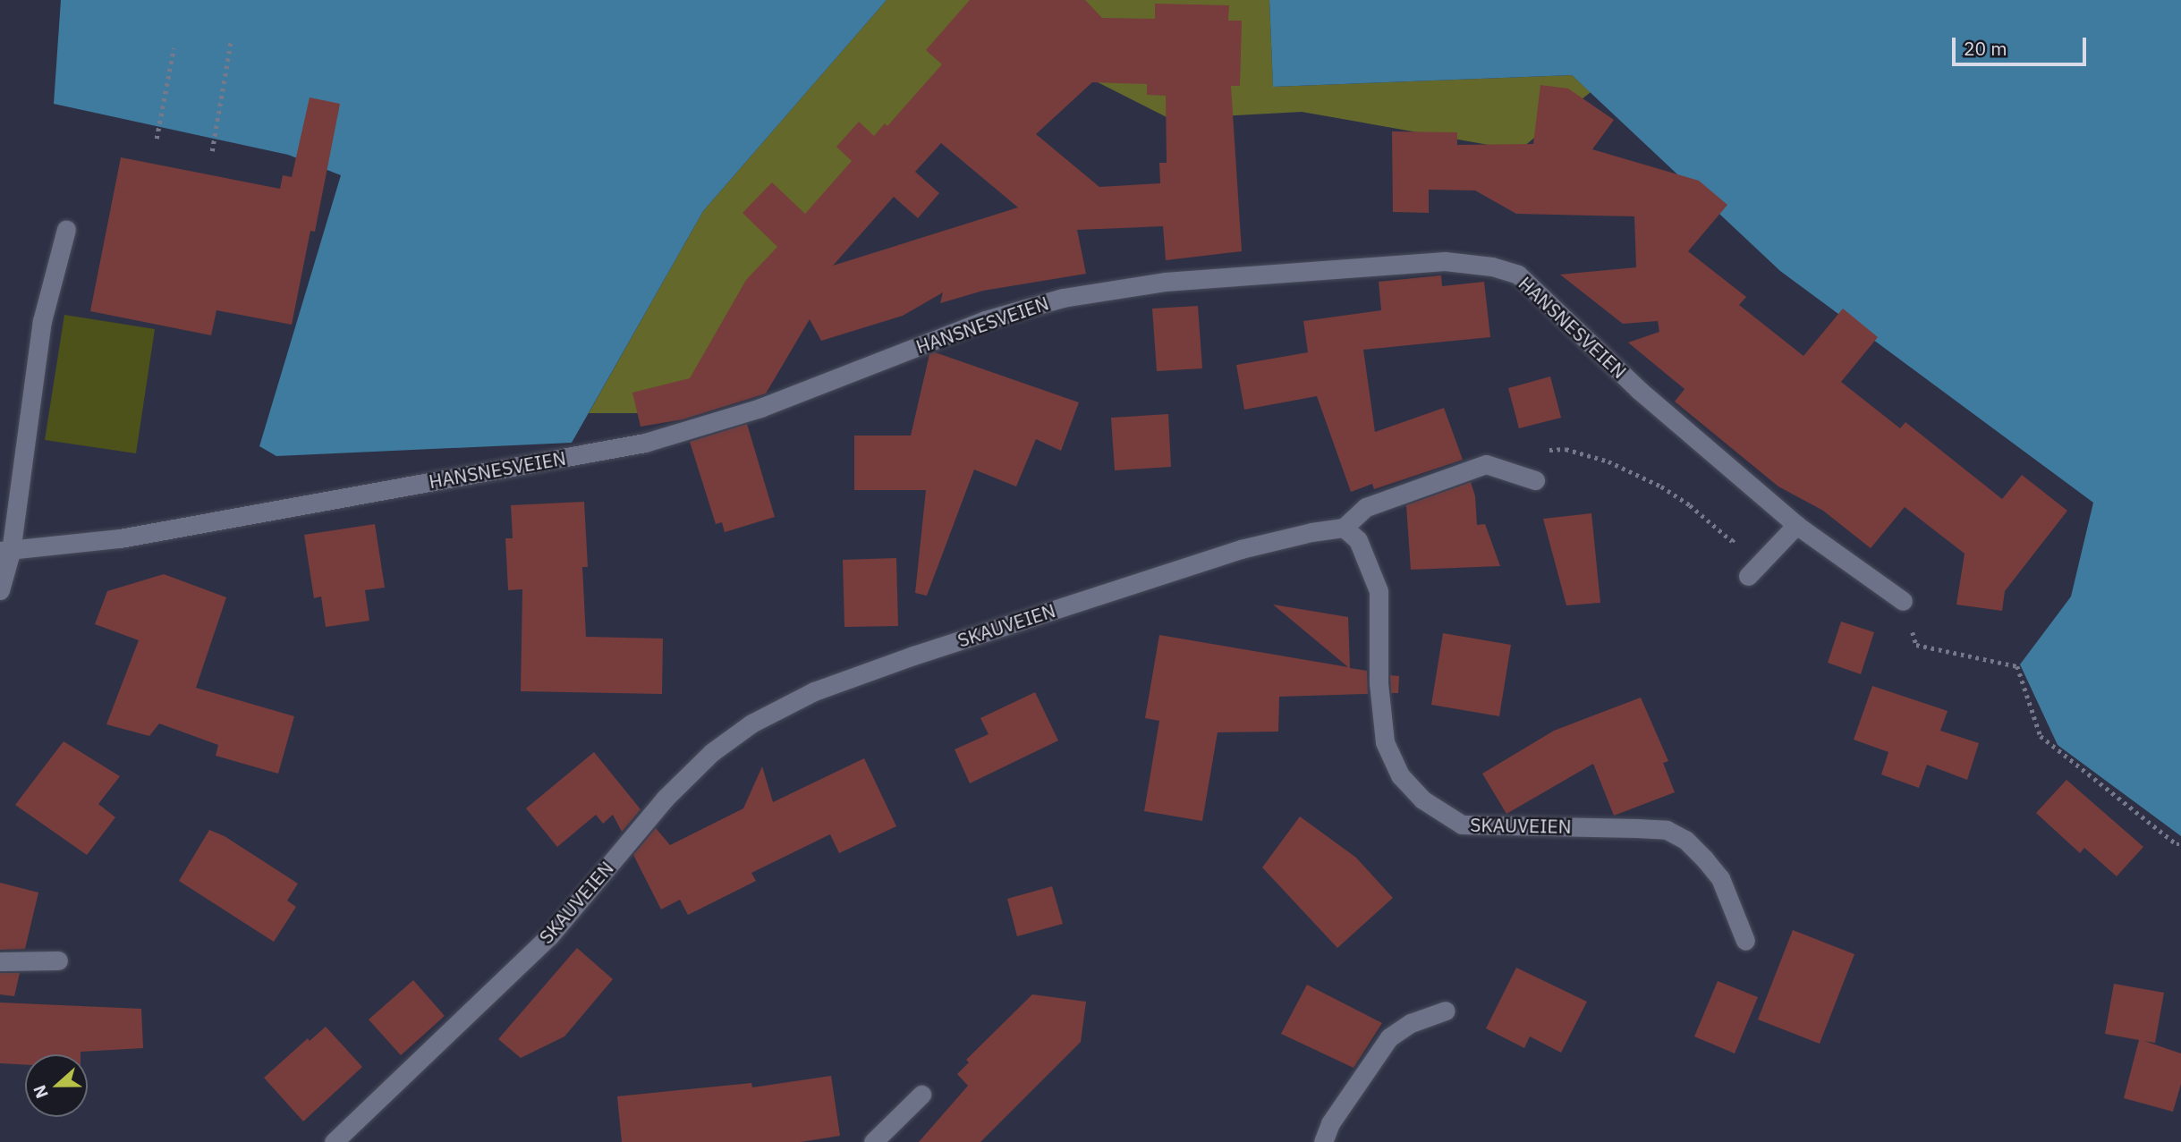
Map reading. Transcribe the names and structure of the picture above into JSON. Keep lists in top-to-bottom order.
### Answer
{
  "streets": {
    "street": ["HANSNESVEIEN", "SKAUVEIEN"]
  },
  "scale_bar": "20 m",
  "north": "left"
}
